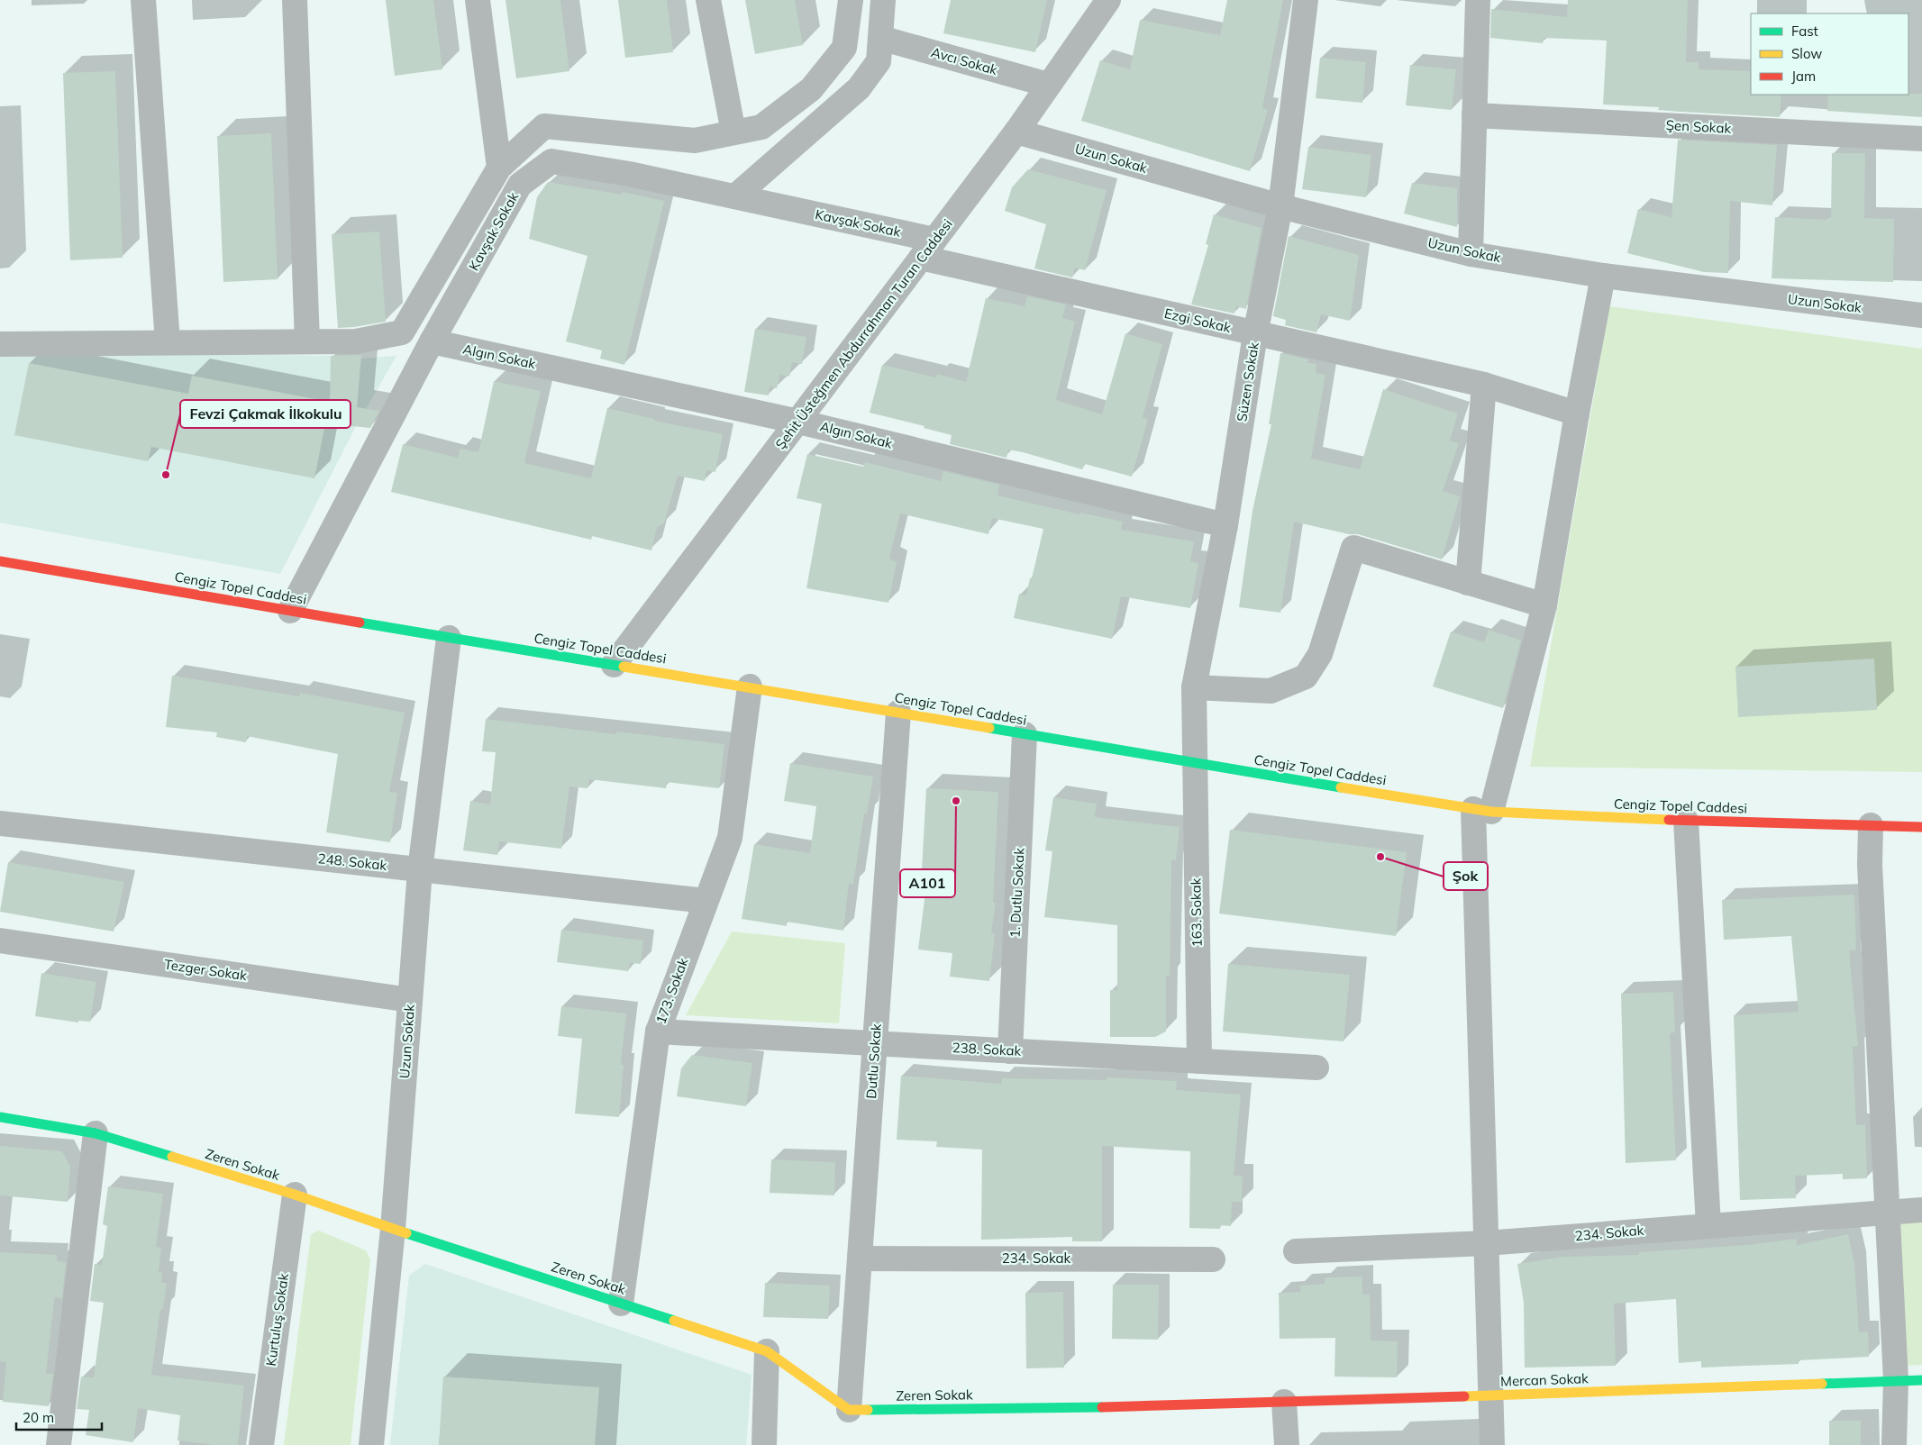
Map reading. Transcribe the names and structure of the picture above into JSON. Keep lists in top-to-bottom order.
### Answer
{
  "streets": {
    "street": [
      "Avcı Sokak",
      "Şen Sokak",
      "Uzun Sokak",
      "Kavşak Sokak",
      "Ezgi Sokak",
      "Şehit Üsteğmen Abdurrahman Turan Caddesi",
      "Algın Sokak",
      "Süzen Sokak",
      "Cengiz Topel Caddesi",
      "248. Sokak",
      "1. Dutlu Sokak",
      "163. Sokak",
      "Tezger Sokak",
      "173. Sokak",
      "238. Sokak",
      "Dutlu Sokak",
      "Zeren Sokak",
      "234. Sokak",
      "Kurtuluş Sokak",
      "Mercan Sokak"
    ]
  },
  "crossings": [
    ["Avcı Sokak", "Şehit Üsteğmen Abdurrahman Turan Caddesi"],
    ["Uzun Sokak", "Şehit Üsteğmen Abdurrahman Turan Caddesi"],
    ["Uzun Sokak", "Süzen Sokak"],
    ["Uzun Sokak", "Cengiz Topel Caddesi"],
    ["Uzun Sokak", "248. Sokak"],
    ["Uzun Sokak", "Tezger Sokak"],
    ["Uzun Sokak", "Zeren Sokak"],
    ["Kavşak Sokak", "Ezgi Sokak"],
    ["Kavşak Sokak", "Şehit Üsteğmen Abdurrahman Turan Caddesi"],
    ["Kavşak Sokak", "Algın Sokak"],
    ["Kavşak Sokak", "Cengiz Topel Caddesi"],
    ["Ezgi Sokak", "Şehit Üsteğmen Abdurrahman Turan Caddesi"],
    ["Ezgi Sokak", "Süzen Sokak"],
    ["Şehit Üsteğmen Abdurrahman Turan Caddesi", "Algın Sokak"],
    ["Şehit Üsteğmen Abdurrahman Turan Caddesi", "Cengiz Topel Caddesi"],
    ["Algın Sokak", "Süzen Sokak"],
    ["Süzen Sokak", "Cengiz Topel Caddesi"],
    ["Süzen Sokak", "163. Sokak"],
    ["Cengiz Topel Caddesi", "1. Dutlu Sokak"],
    ["Cengiz Topel Caddesi", "163. Sokak"],
    ["Cengiz Topel Caddesi", "173. Sokak"],
    ["Cengiz Topel Caddesi", "Dutlu Sokak"],
    ["248. Sokak", "173. Sokak"],
    ["1. Dutlu Sokak", "238. Sokak"],
    ["163. Sokak", "238. Sokak"],
    ["173. Sokak", "238. Sokak"],
    ["173. Sokak", "Zeren Sokak"],
    ["238. Sokak", "Dutlu Sokak"],
    ["Dutlu Sokak", "Zeren Sokak"],
    ["Dutlu Sokak", "234. Sokak"],
    ["Zeren Sokak", "Kurtuluş Sokak"],
    ["Zeren Sokak", "Mercan Sokak"]
  ],
  "places": ["Fevzi Çakmak İlkokulu", "A101", "Şok"],
  "legend": ["Fast", "Slow", "Jam"],
  "scale_bar": "20 m"
}
